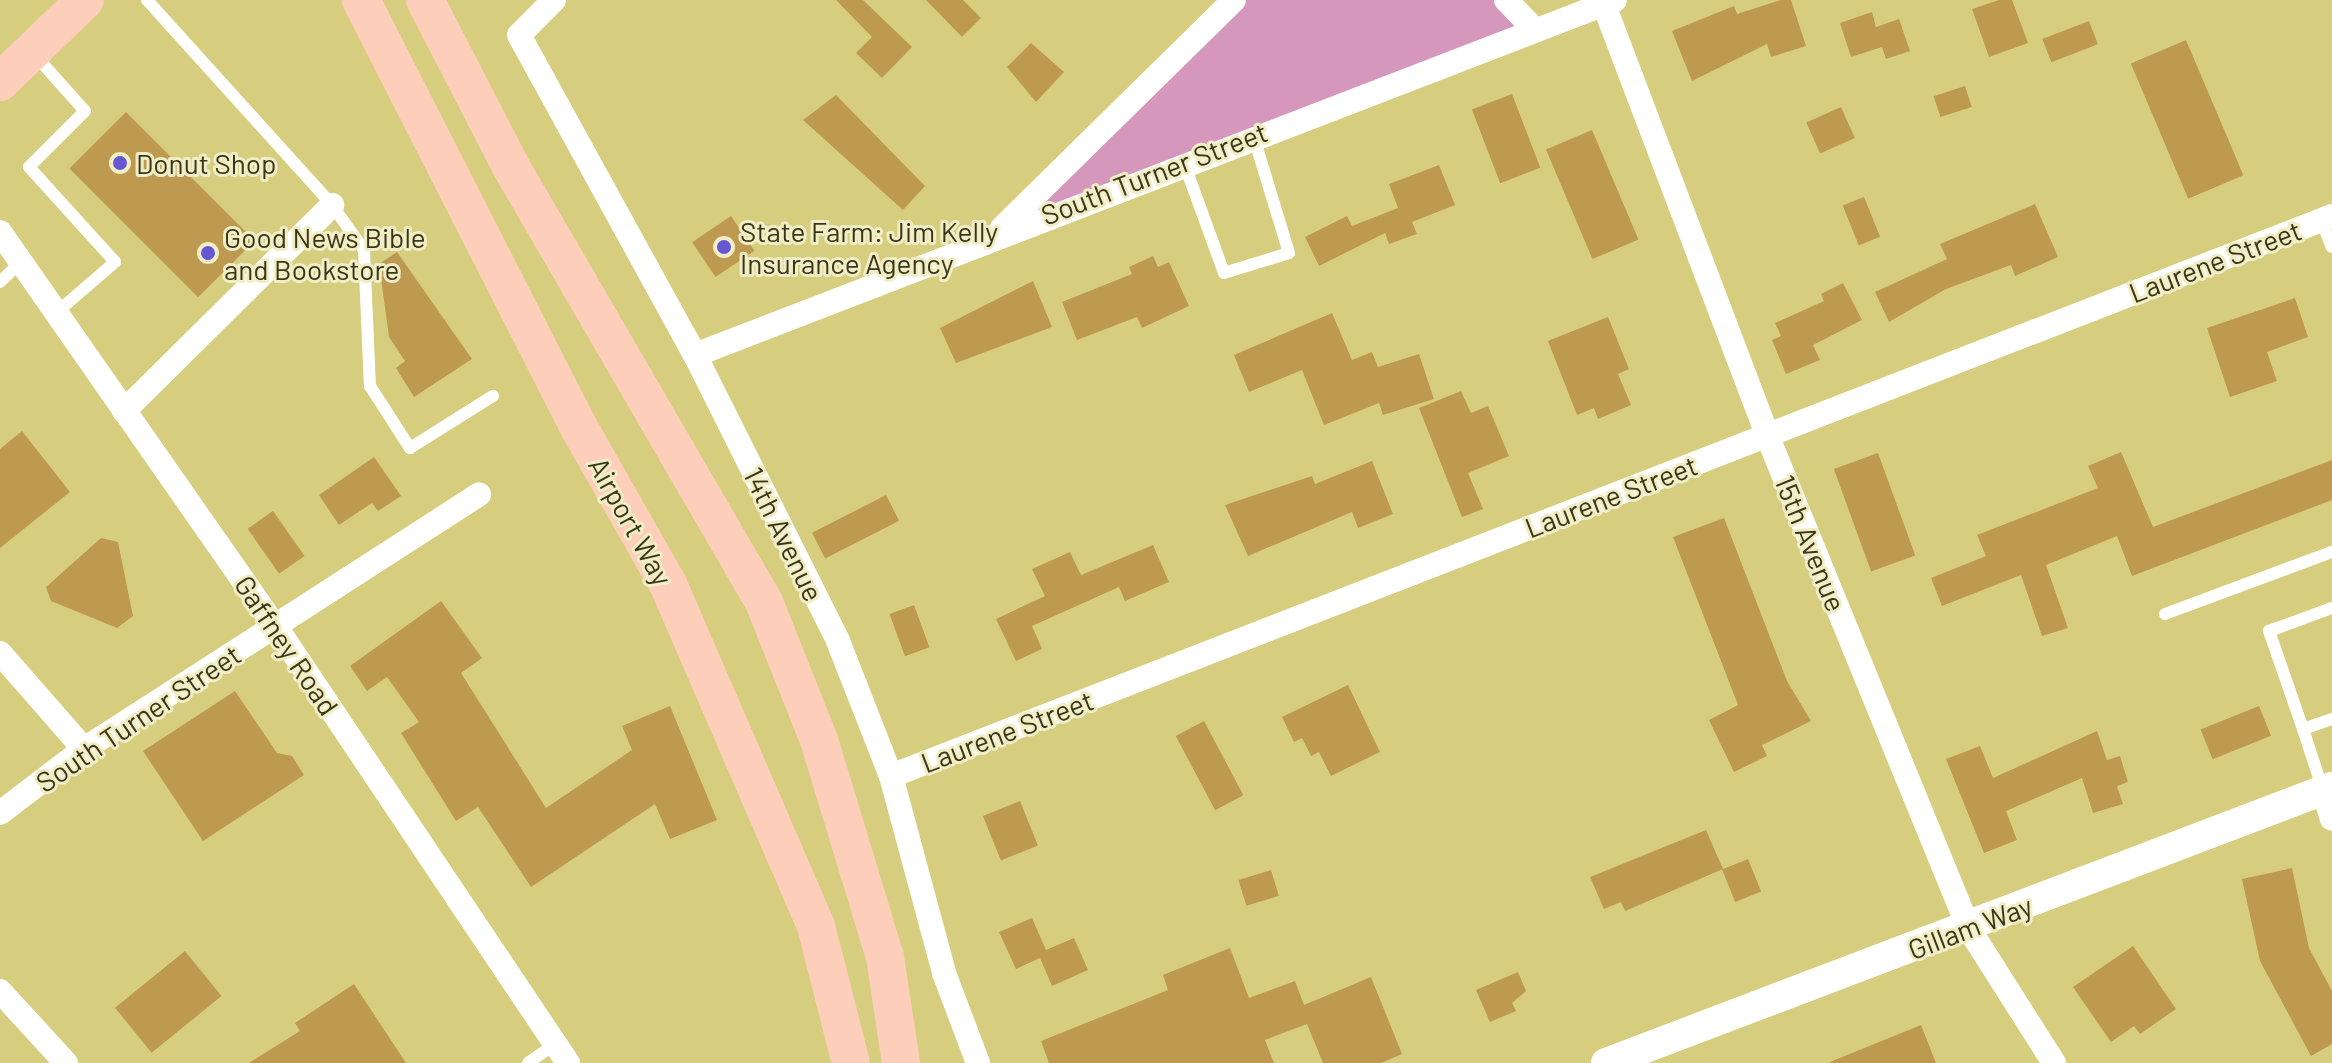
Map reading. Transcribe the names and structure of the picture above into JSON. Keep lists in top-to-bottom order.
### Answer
{
  "streets": {
    "main road": ["Airport Way"],
    "street": [
      "South Turner Street",
      "Laurene Street",
      "14th Avenue",
      "15th Avenue",
      "Gaffney Road",
      "Gillam Way"
    ]
  },
  "crossings": [
    ["South Turner Street", "14th Avenue"],
    ["South Turner Street", "15th Avenue"],
    ["South Turner Street", "Gaffney Road"],
    ["Laurene Street", "14th Avenue"],
    ["Laurene Street", "15th Avenue"],
    ["15th Avenue", "Gillam Way"]
  ],
  "places": ["Donut Shop", "State Farm: Jim Kelly Insurance Agency", "Good News Bible and Bookstore"]
}
